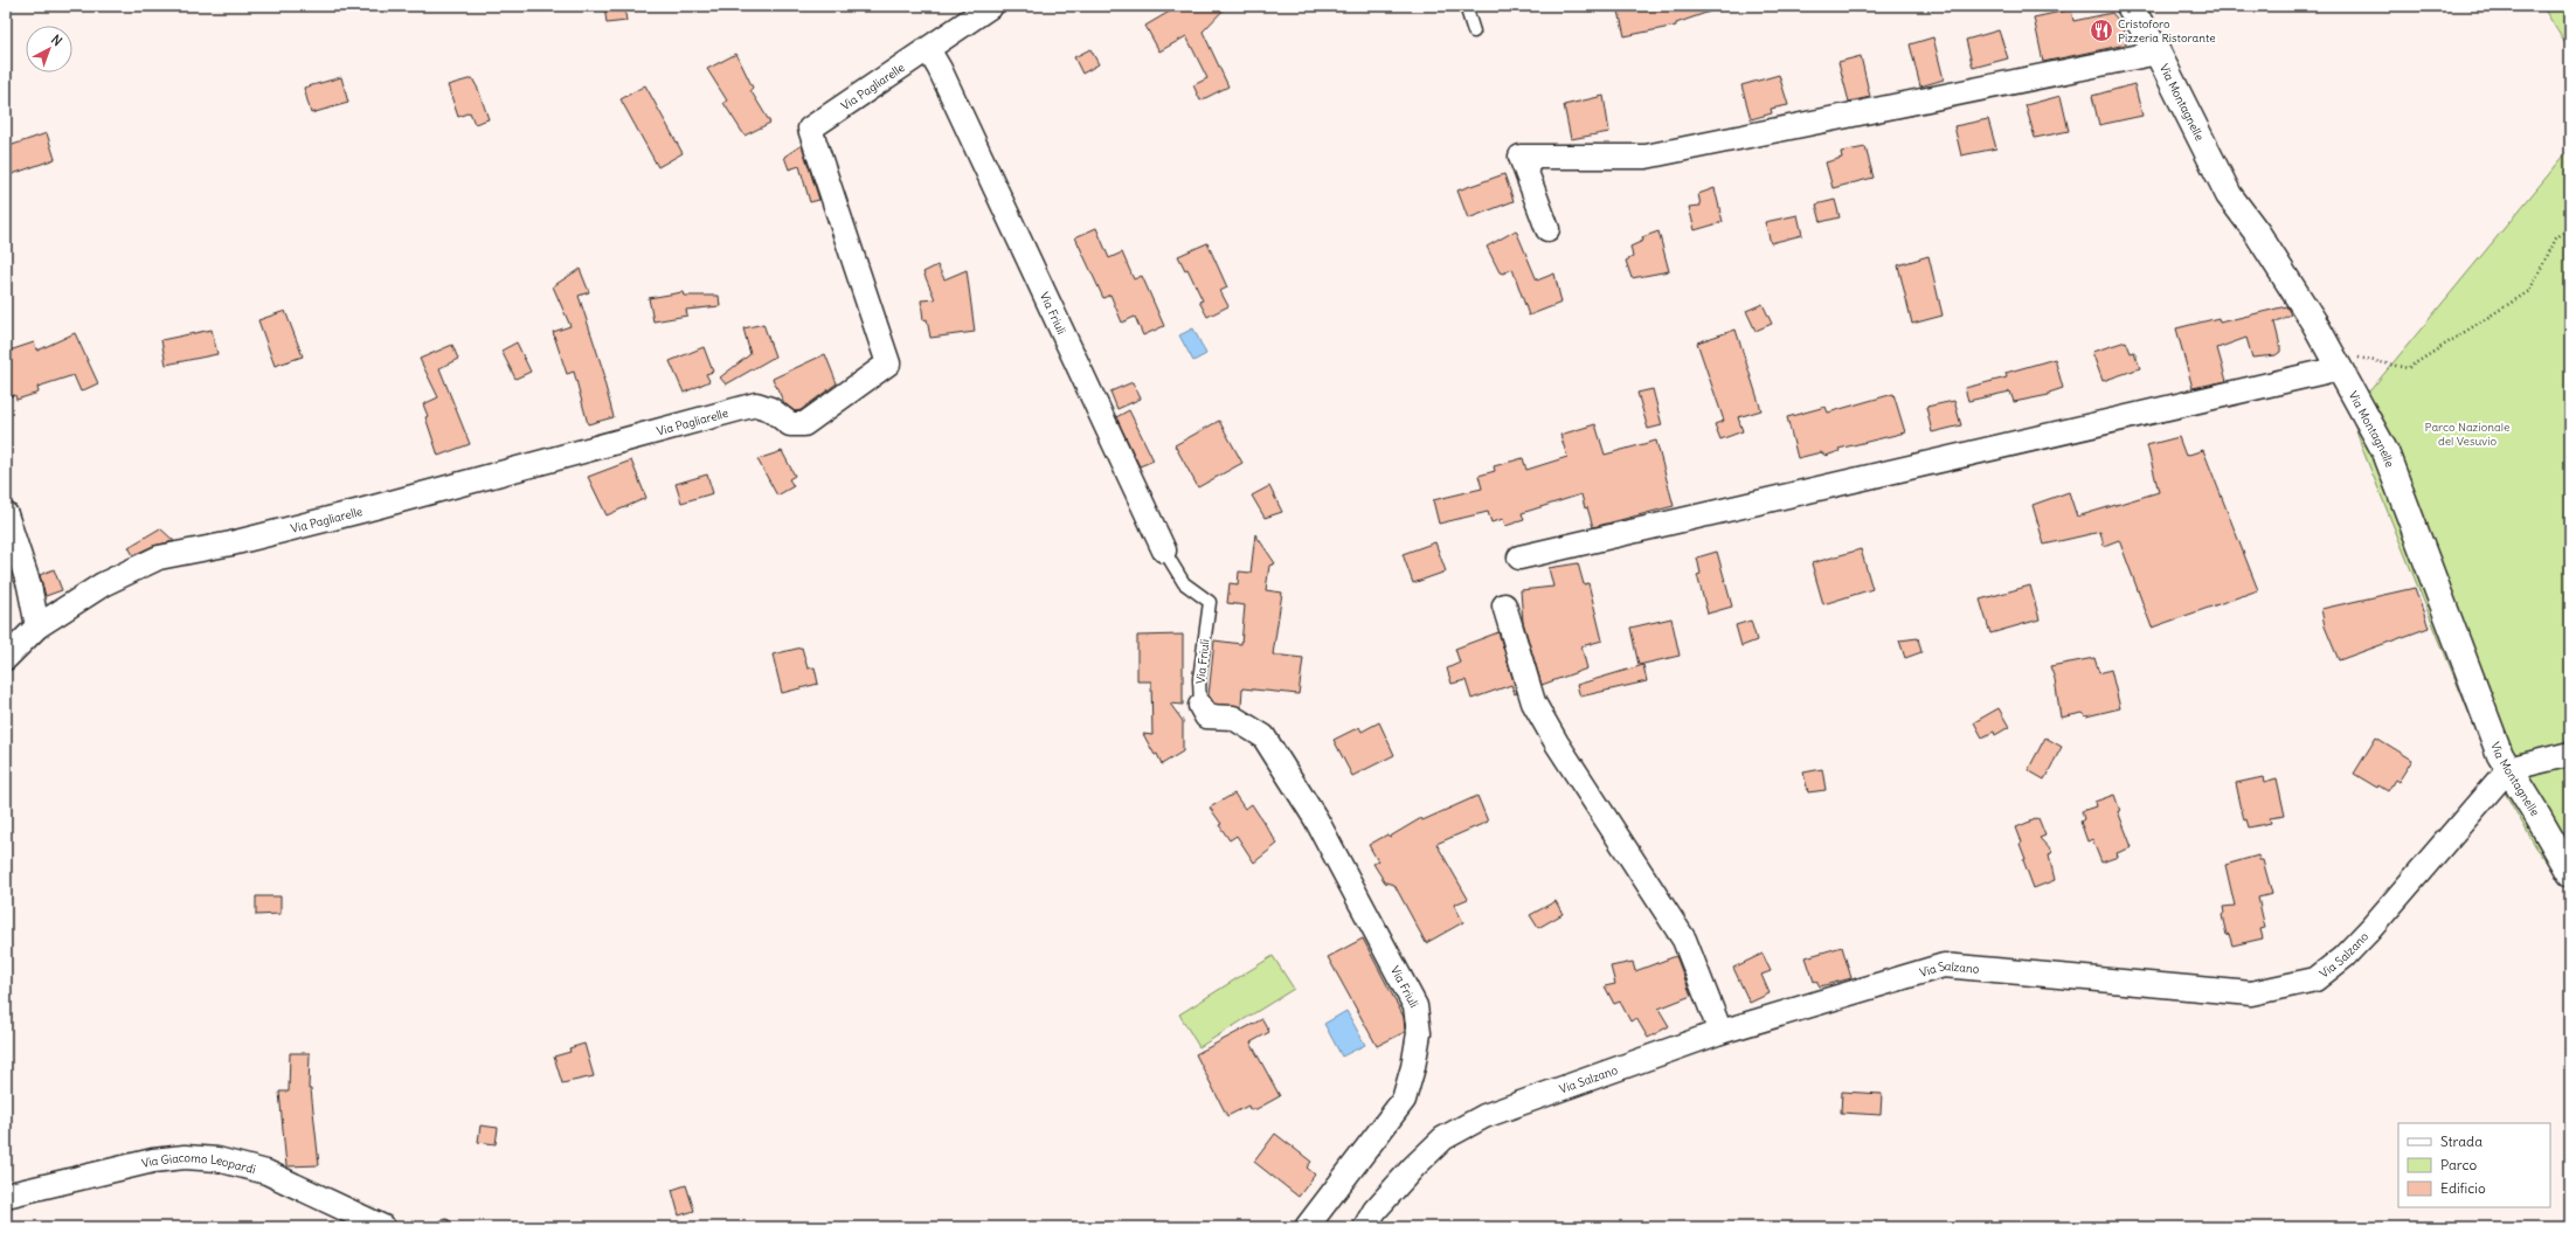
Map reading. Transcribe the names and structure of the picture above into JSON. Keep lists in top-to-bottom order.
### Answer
{
  "streets": {
    "street": [
      "Via Pagliarelle",
      "Via Montagnelle",
      "Via Friuli",
      "Via Salzano",
      "Via Giacomo Leopardi"
    ]
  },
  "crossings": [
    ["Via Pagliarelle", "Via Friuli"],
    ["Via Montagnelle", "Via Salzano"]
  ],
  "parks": ["Parco Nazionale del Vesuvio"],
  "places": {
    "restaurant": ["Cristoforo Pizzeria Ristorante"]
  },
  "legend": ["Strada", "Parco", "Edificio"],
  "north": "top right"
}
